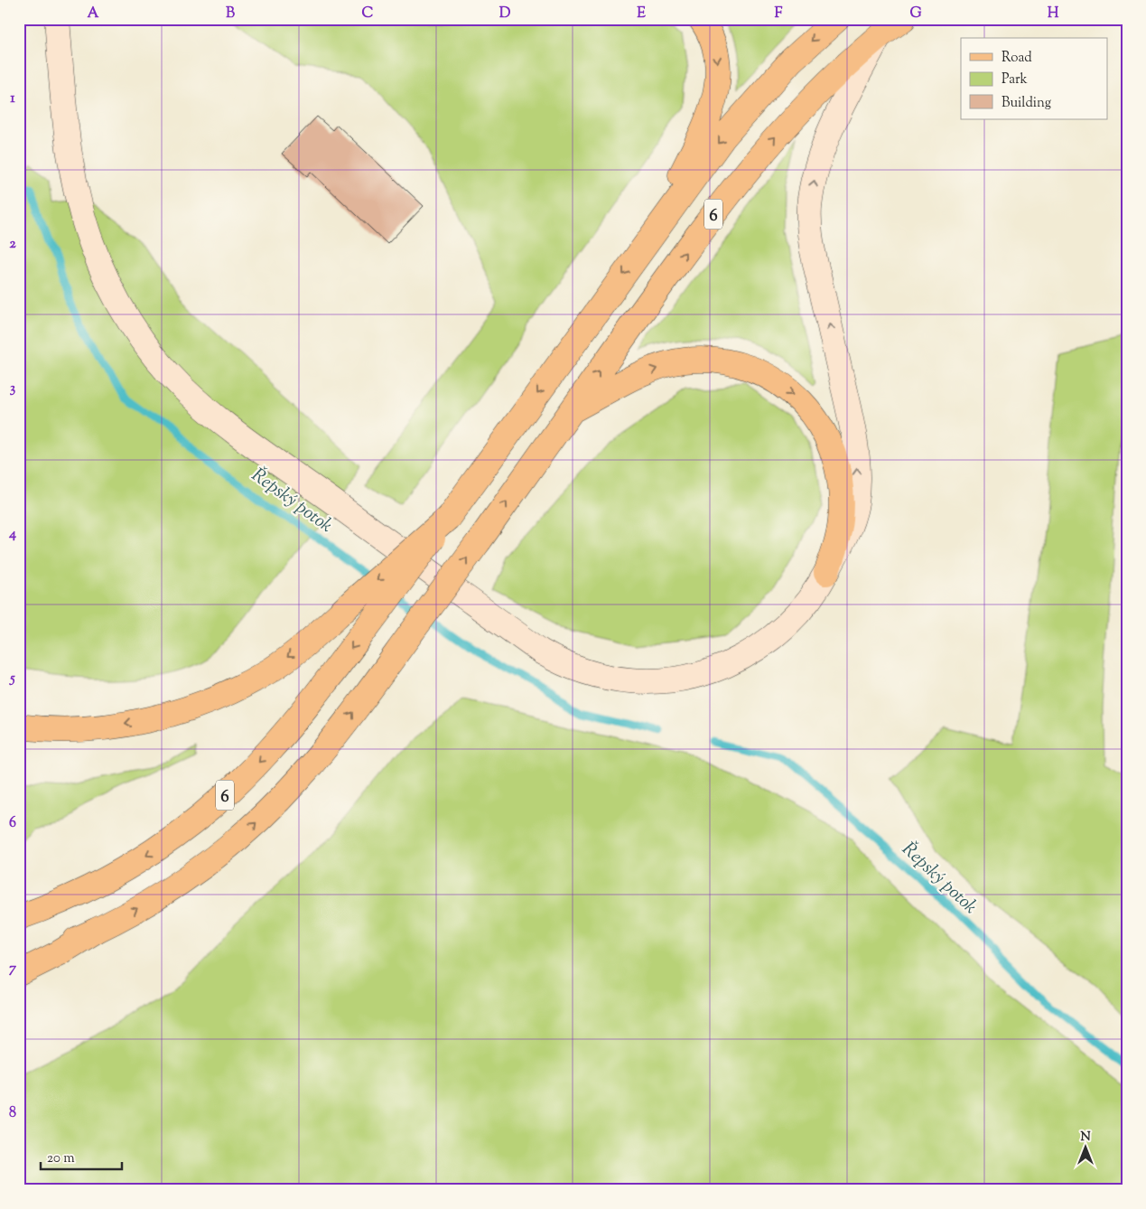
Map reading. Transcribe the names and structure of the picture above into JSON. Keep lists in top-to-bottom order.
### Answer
{
  "streets": {
    "main road": ["6"]
  },
  "water": ["Řepský potok"],
  "legend": ["Road", "Park", "Building"],
  "scale_bar": "20 m",
  "north": "top",
  "grid": {
    "columns": [
      "A",
      "B",
      "C",
      "D",
      "E",
      "F",
      "G",
      "H"
    ],
    "rows": [
      "1",
      "2",
      "3",
      "4",
      "5",
      "6",
      "7",
      "8"
    ]
  }
}
